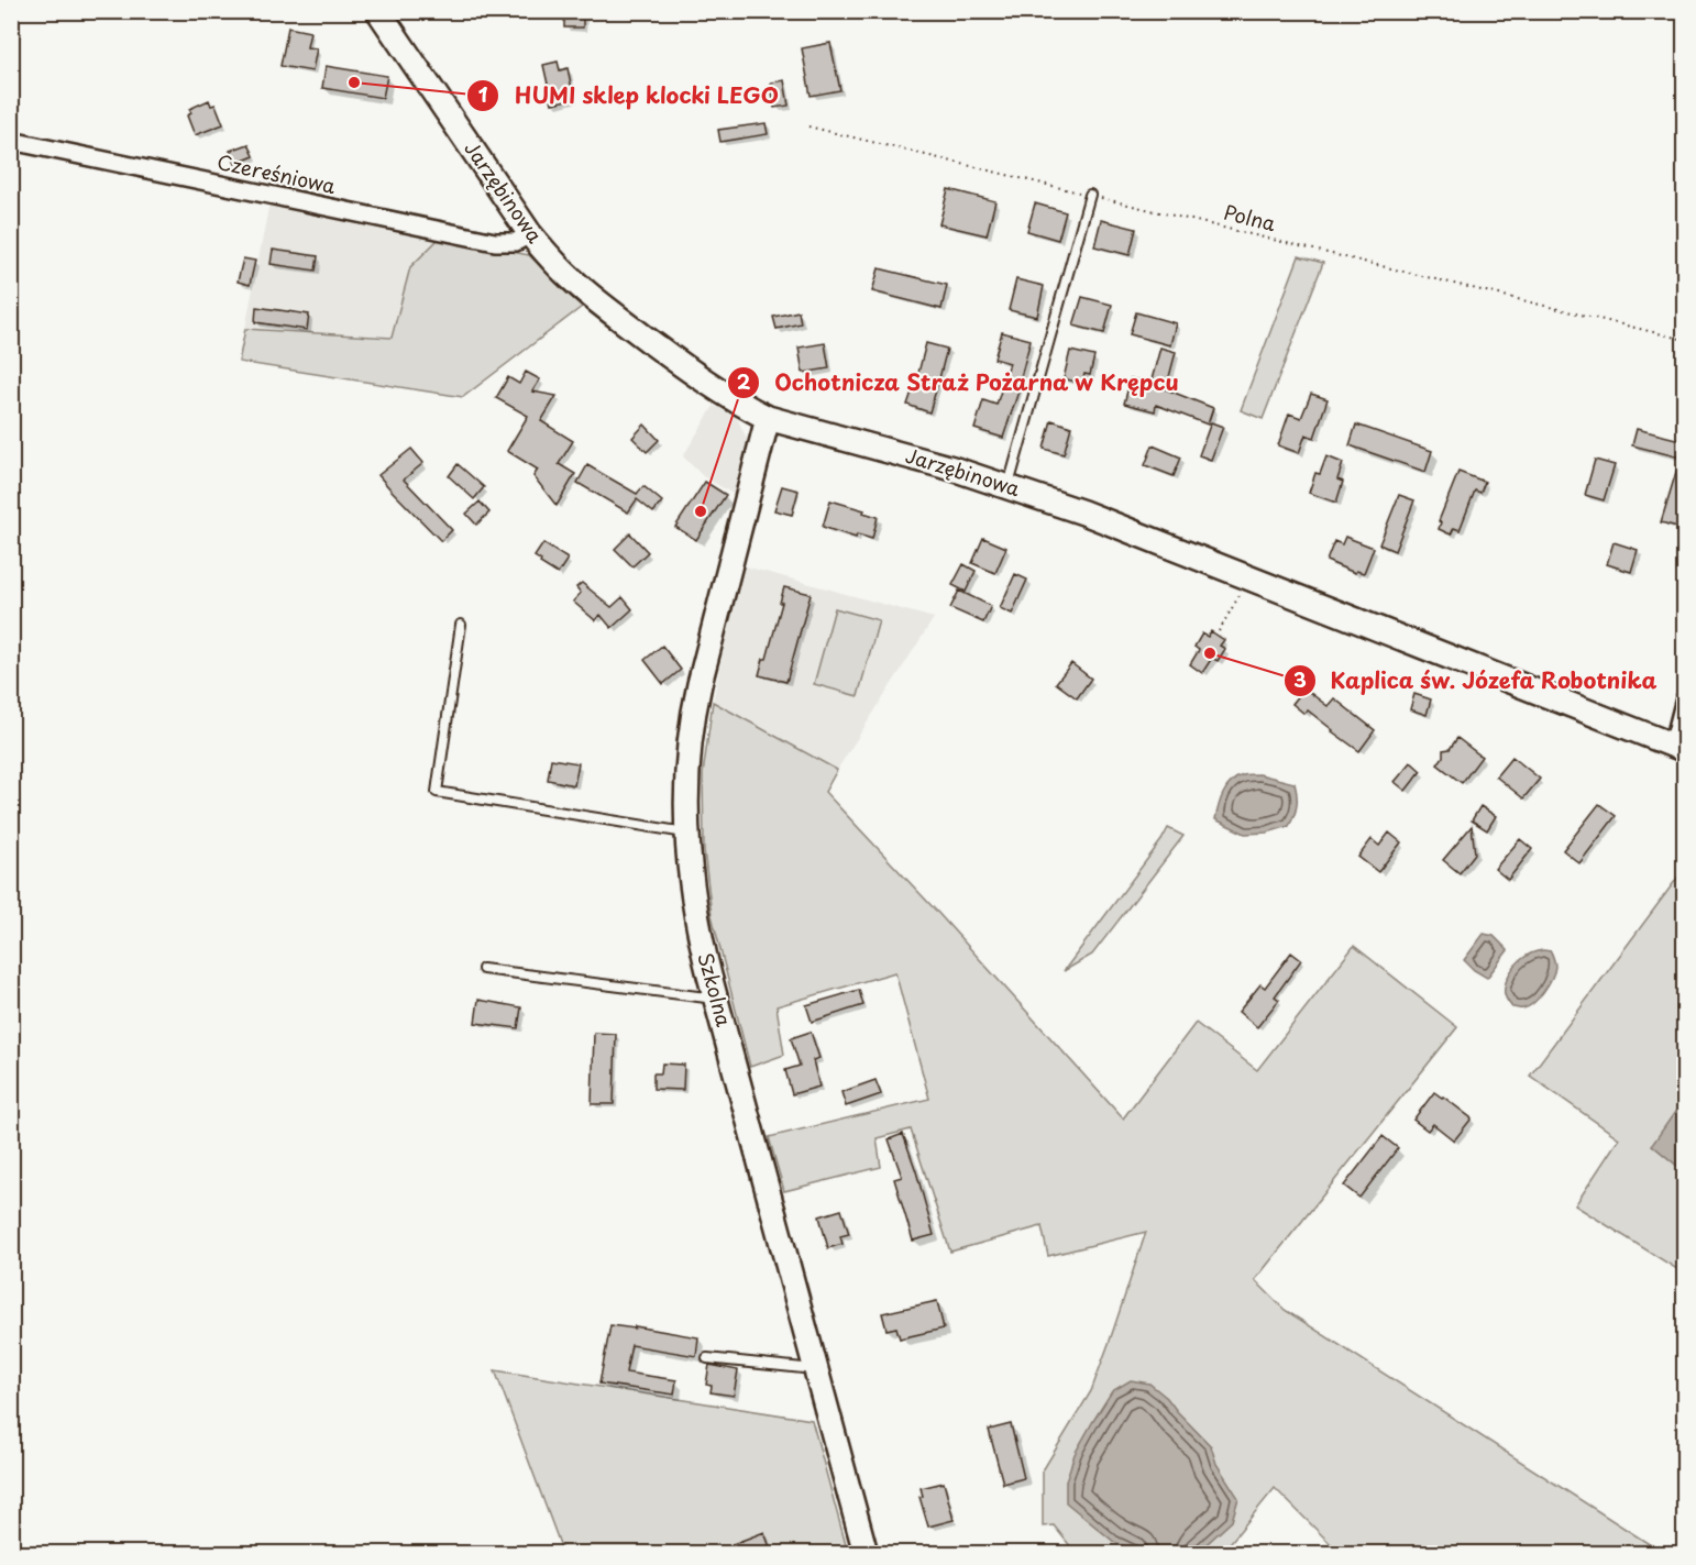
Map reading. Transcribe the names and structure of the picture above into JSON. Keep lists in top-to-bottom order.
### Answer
{
  "streets": {
    "street": ["Czereśniowa", "Jarzębinowa", "Szkolna"],
    "path": ["Polna"]
  },
  "crossings": [
    ["Czereśniowa", "Jarzębinowa"],
    ["Jarzębinowa", "Szkolna"]
  ],
  "places": ["HUMI sklep klocki LEGO", "Ochotnicza Straż Pożarna w Krępcu", "Kaplica św. Józefa Robotnika"]
}
